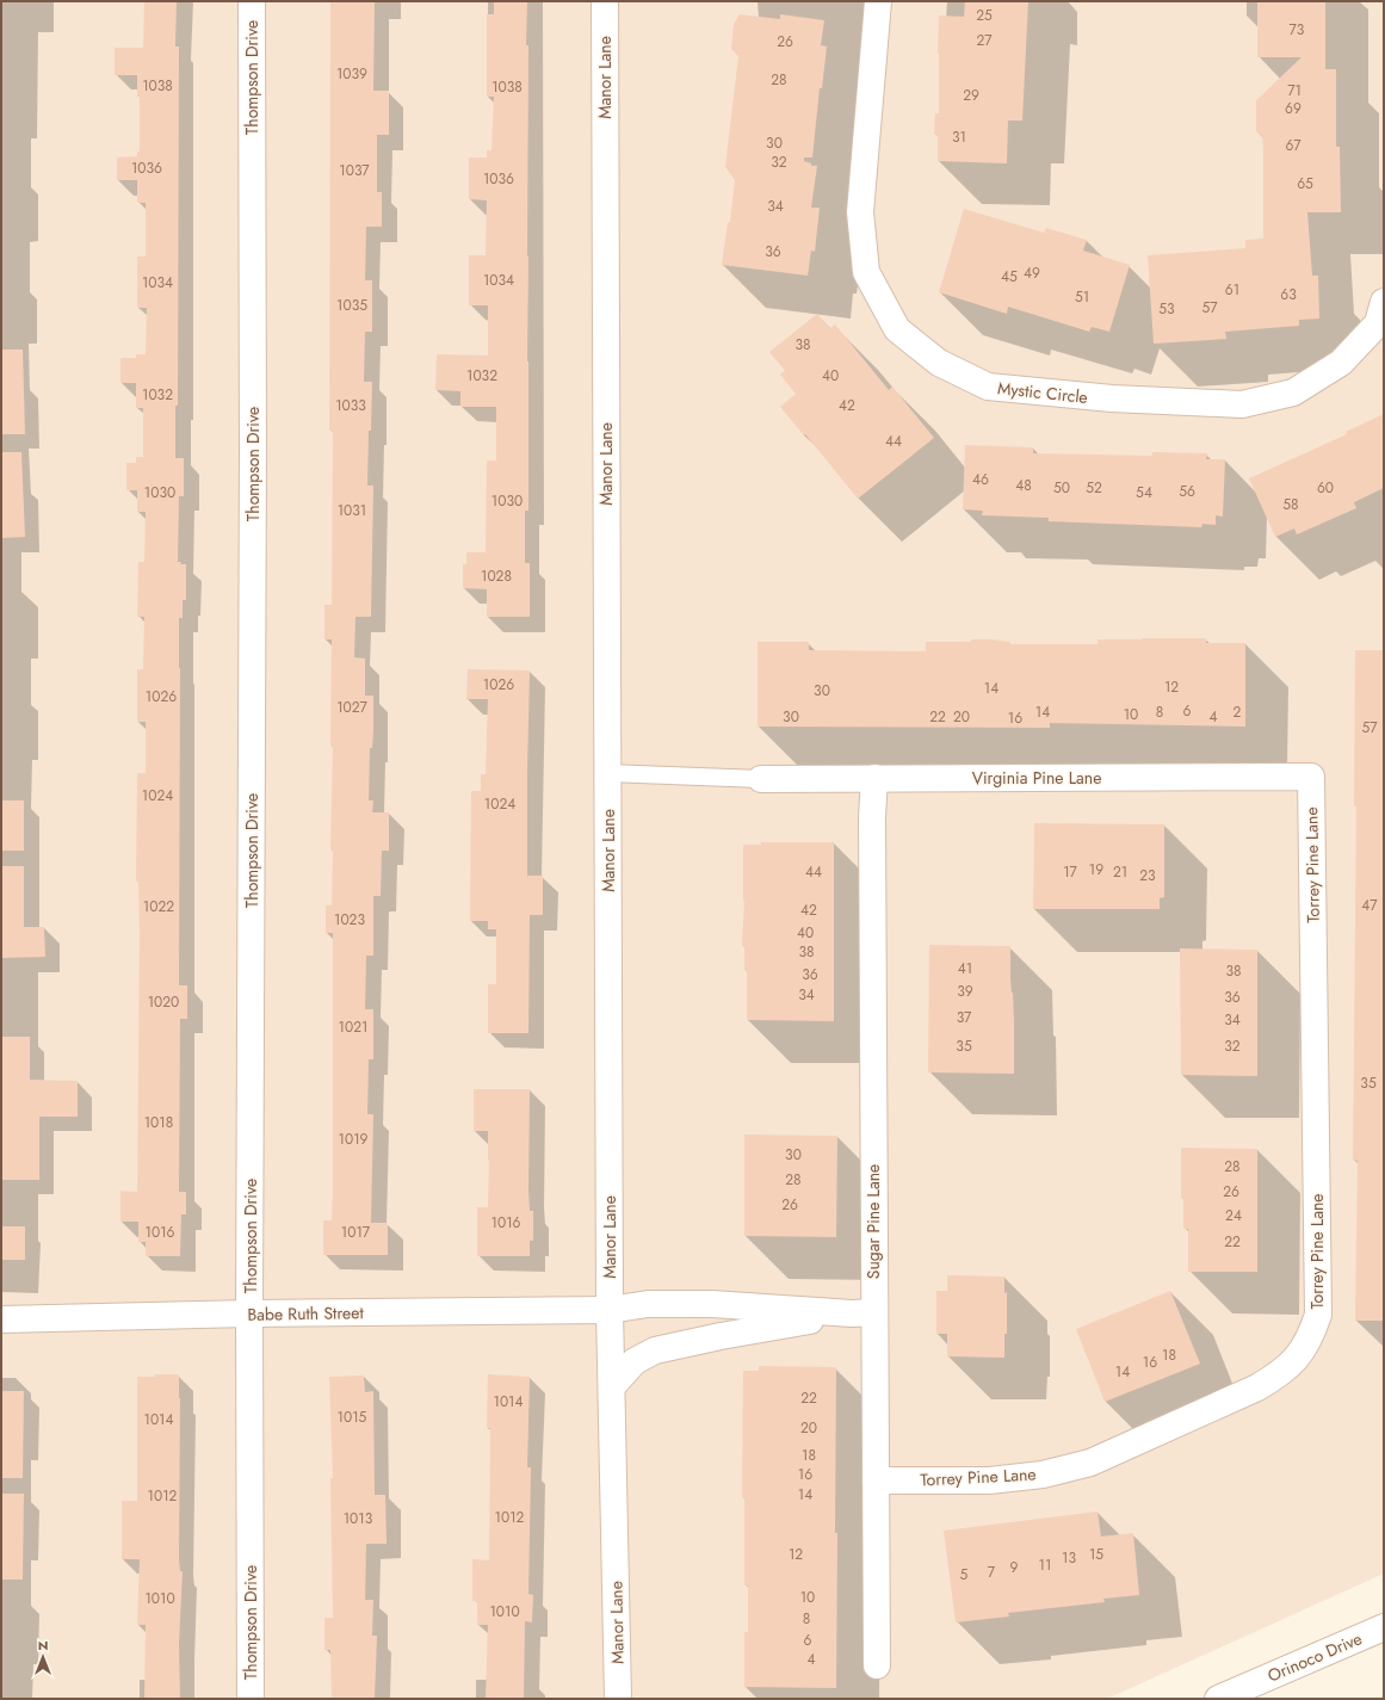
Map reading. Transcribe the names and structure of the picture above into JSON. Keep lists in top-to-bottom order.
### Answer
{
  "streets": {
    "street": [
      "Thompson Drive",
      "Manor Lane",
      "Mystic Circle",
      "Virginia Pine Lane",
      "Torrey Pine Lane",
      "Sugar Pine Lane",
      "Babe Ruth Street",
      "Orinoco Drive"
    ]
  },
  "crossings": [
    ["Thompson Drive", "Babe Ruth Street"],
    ["Manor Lane", "Babe Ruth Street"],
    ["Virginia Pine Lane", "Torrey Pine Lane"],
    ["Virginia Pine Lane", "Sugar Pine Lane"],
    ["Torrey Pine Lane", "Sugar Pine Lane"],
    ["Sugar Pine Lane", "Babe Ruth Street"]
  ],
  "house_numbers": [
    "25",
    "73",
    "27",
    "26",
    "1039",
    "28",
    "1038",
    "1038",
    "71",
    "29",
    "69",
    "31",
    "30",
    "67",
    "32",
    "1036",
    "1037",
    "1036",
    "65",
    "34",
    "36",
    "49",
    "45",
    "1034",
    "1034",
    "61",
    "63",
    "51",
    "1035",
    "57",
    "53",
    "38",
    "1032",
    "40",
    "1032",
    "1033",
    "42",
    "44",
    "46",
    "48",
    "50",
    "52",
    "60",
    "56",
    "1030",
    "54",
    "1030",
    "58",
    "1031",
    "1028",
    "1026",
    "12",
    "14",
    "30",
    "1026",
    "1027",
    "6",
    "14",
    "8",
    "2",
    "10",
    "30",
    "22",
    "20",
    "4",
    "16",
    "57",
    "1024",
    "1024",
    "19",
    "44",
    "17",
    "21",
    "23",
    "47",
    "1022",
    "42",
    "1023",
    "40",
    "38",
    "41",
    "38",
    "36",
    "39",
    "34",
    "36",
    "1020",
    "37",
    "34",
    "1021",
    "35",
    "32",
    "35",
    "1018",
    "1019",
    "30",
    "28",
    "28",
    "26",
    "26",
    "24",
    "1016",
    "1016",
    "1017",
    "22",
    "18",
    "16",
    "14",
    "22",
    "1014",
    "1015",
    "1014",
    "20",
    "18",
    "16",
    "14",
    "1012",
    "1012",
    "1013",
    "12",
    "15",
    "13",
    "11",
    "9",
    "7",
    "5",
    "10",
    "1010",
    "1010",
    "8",
    "6",
    "4"
  ],
  "north": "top"
}
